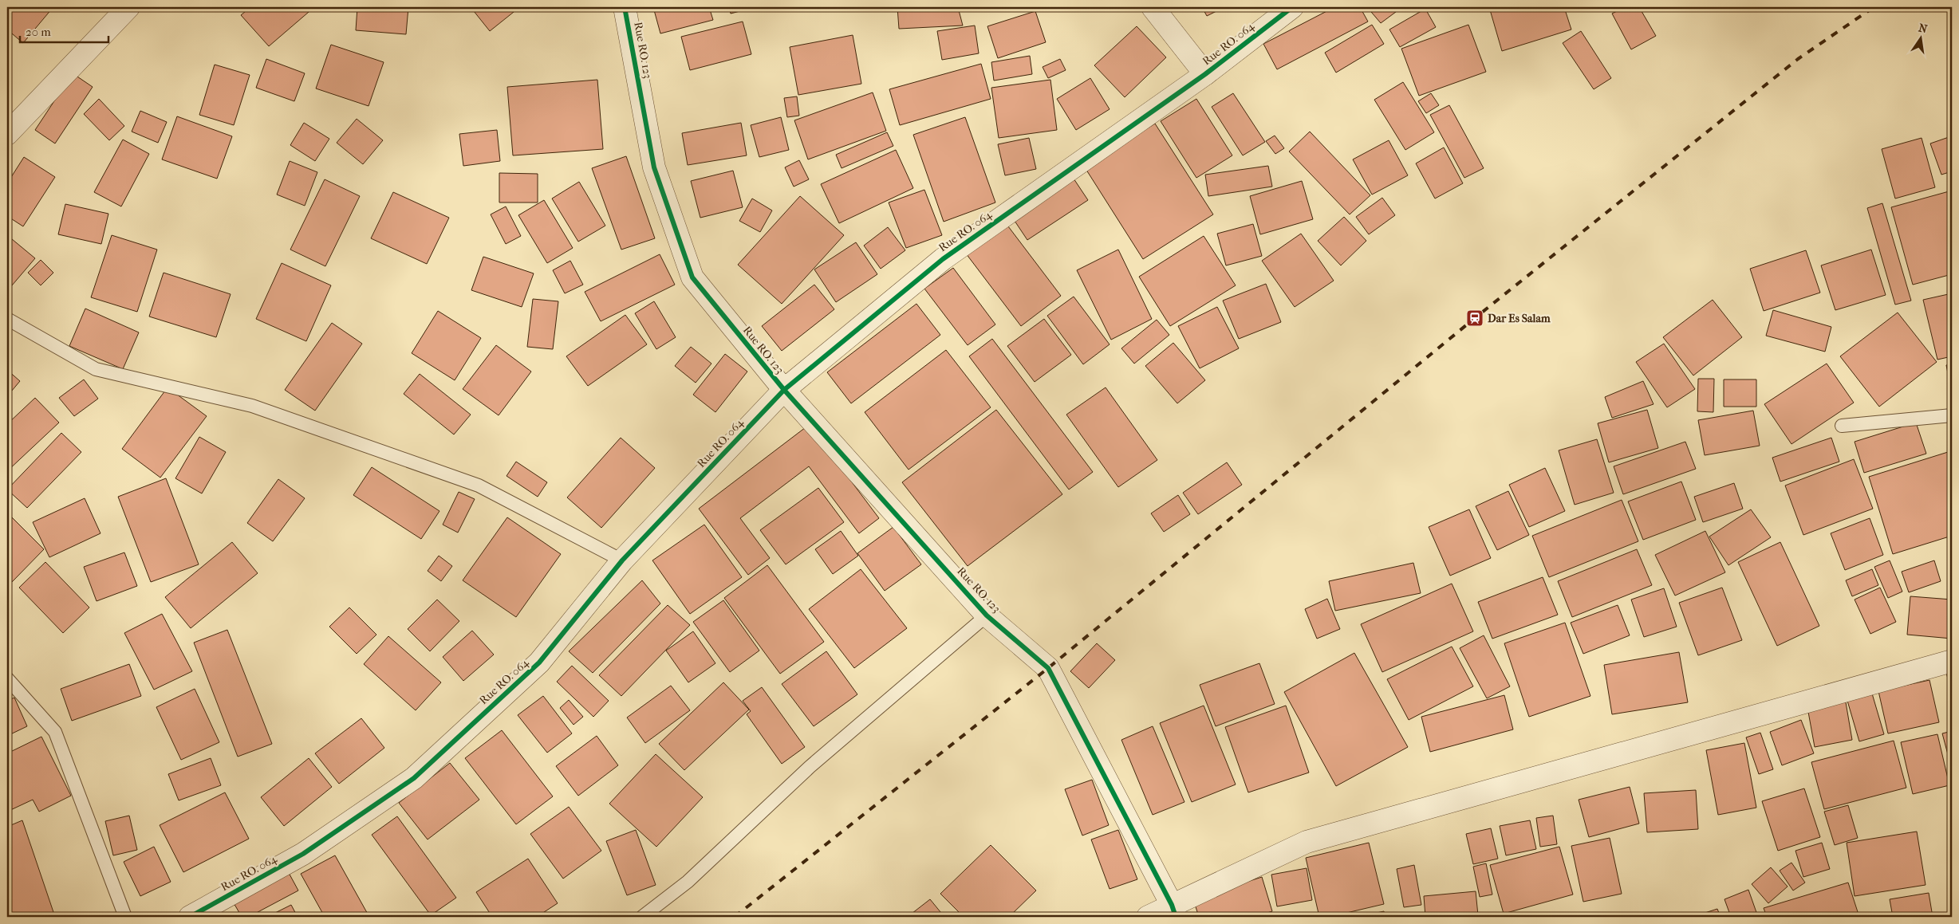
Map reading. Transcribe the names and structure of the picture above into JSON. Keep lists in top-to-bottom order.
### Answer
{
  "streets": {
    "street": ["Rue RO. 064", "Rue RO. 123"]
  },
  "crossings": [
    ["Rue RO. 064", "Rue RO. 123"]
  ],
  "places": {
    "station": ["Dar Es Salam"]
  },
  "scale_bar": "20 m",
  "north": "top"
}
